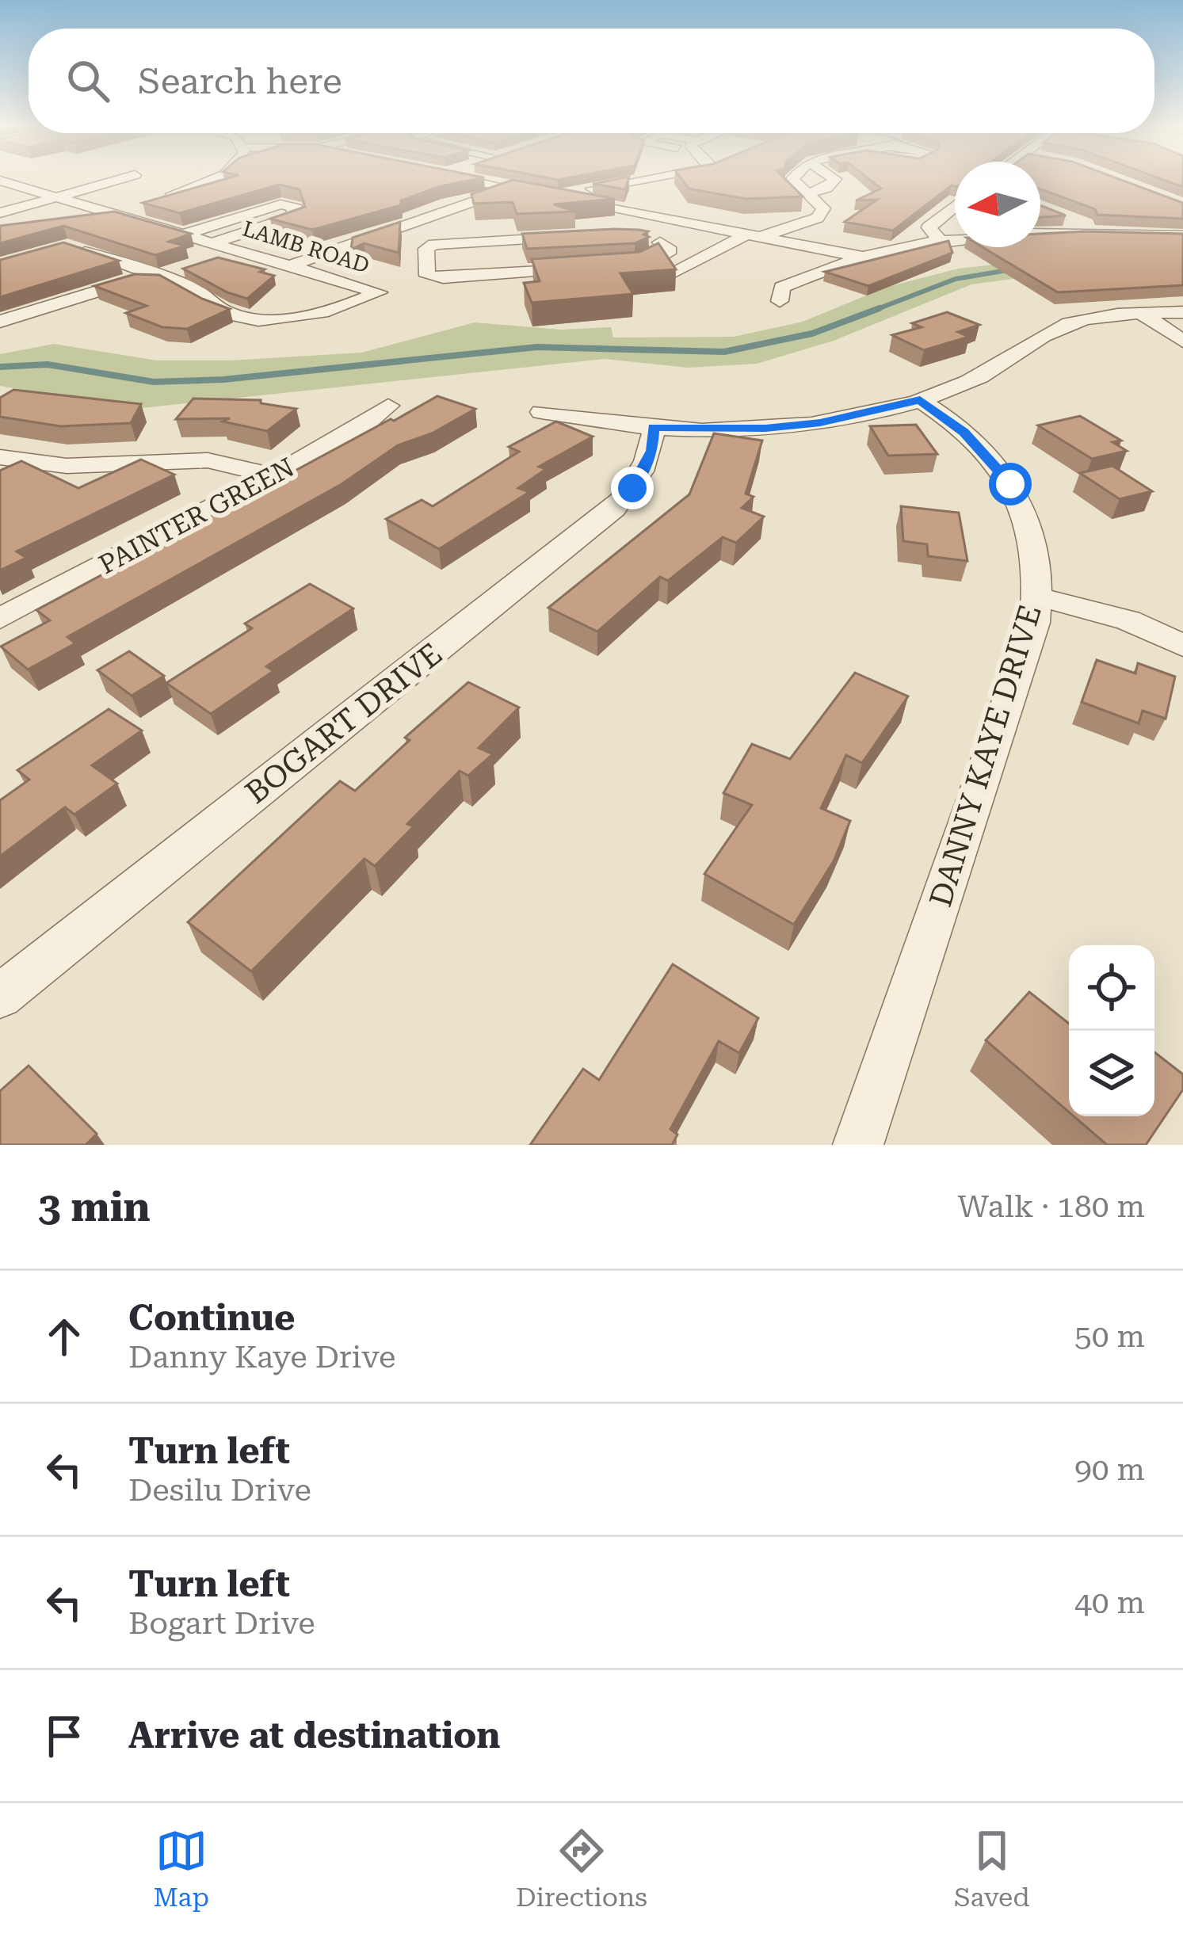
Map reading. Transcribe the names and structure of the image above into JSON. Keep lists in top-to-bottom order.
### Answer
{
  "streets": {
    "street": [
      "LAMB ROAD",
      "PAINTER GREEN",
      "BOGART DRIVE",
      "DANNY KAYE DRIVE"
    ]
  },
  "north": "left",
  "page": {
    "search": "Search here",
    "heading": ["3 min", "Walk · 180 m"],
    "list": [
      ["Continue", "Danny Kaye Drive", "50 m"],
      ["Turn left", "Desilu Drive", "90 m"],
      ["Turn left", "Bogart Drive", "40 m"],
      "Arrive at destination"
    ],
    "nav": ["Map", "Directions", "Saved"]
  }
}
